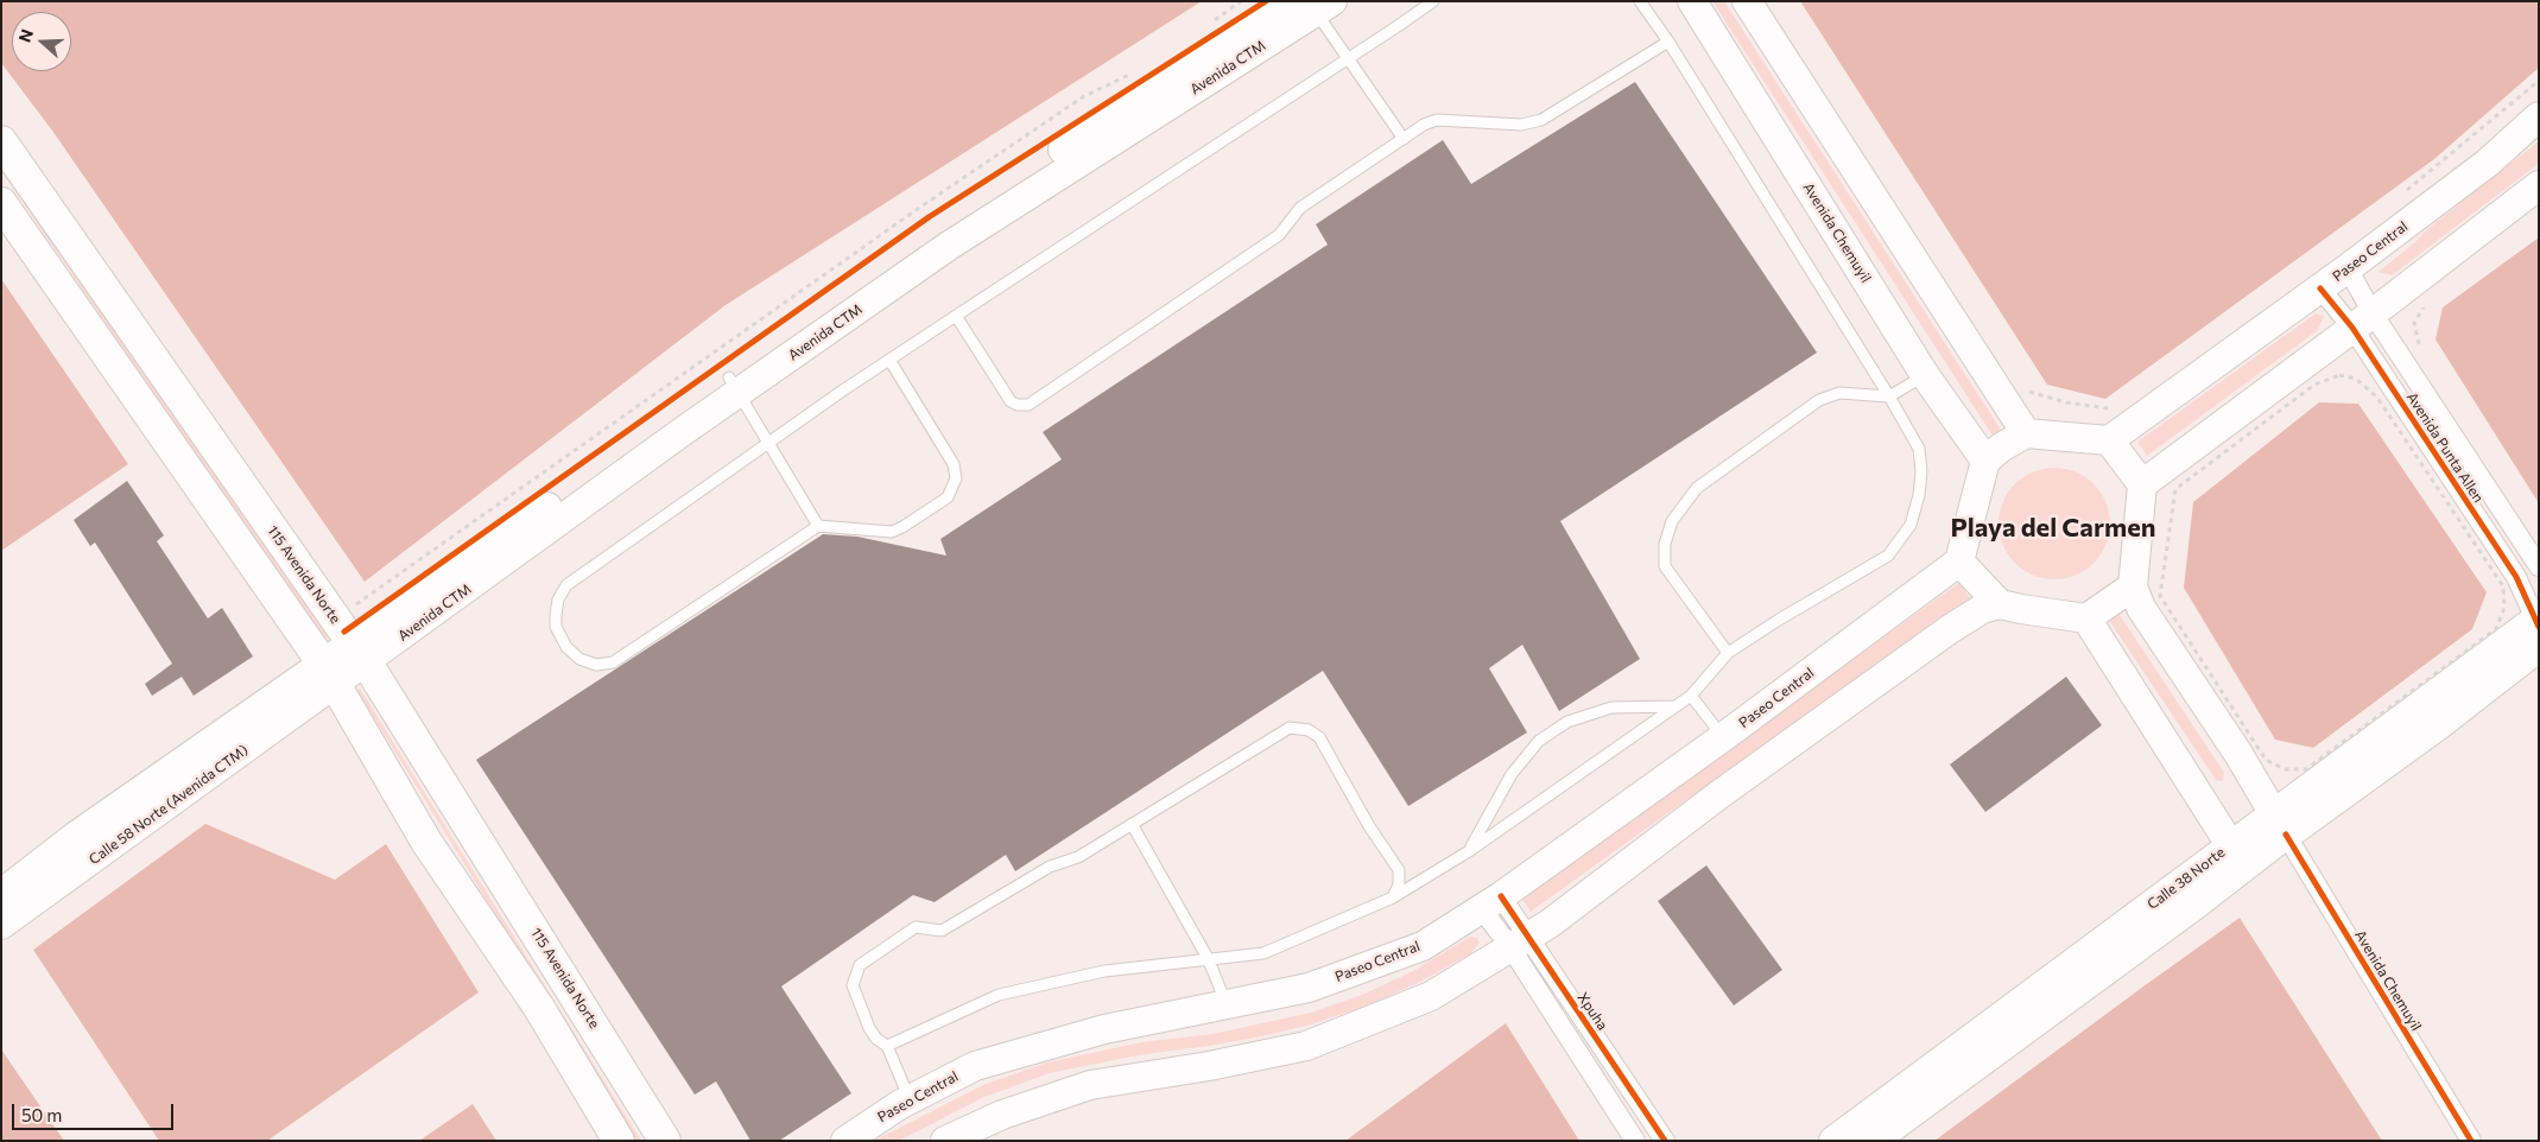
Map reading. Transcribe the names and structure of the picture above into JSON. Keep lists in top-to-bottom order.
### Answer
{
  "streets": {
    "main road": [
      "Avenida CTM",
      "Avenida Chemuyil",
      "Paseo Central",
      "115 Avenida Norte",
      "Calle 58 Norte (Avenida CTM)",
      "Calle 38 Norte"
    ],
    "street": ["Avenida Punta Allen", "Xpuha"]
  },
  "crossings": [
    ["Avenida CTM", "115 Avenida Norte"],
    ["Avenida CTM", "Calle 58 Norte (Avenida CTM)"],
    ["Avenida Chemuyil", "Paseo Central"],
    ["Avenida Chemuyil", "Calle 38 Norte"],
    ["Paseo Central", "Avenida Punta Allen"],
    ["Paseo Central", "Xpuha"],
    ["Avenida Punta Allen", "Calle 38 Norte"]
  ],
  "districts": ["Playa del Carmen"],
  "scale_bar": "50 m",
  "north": "left"
}
